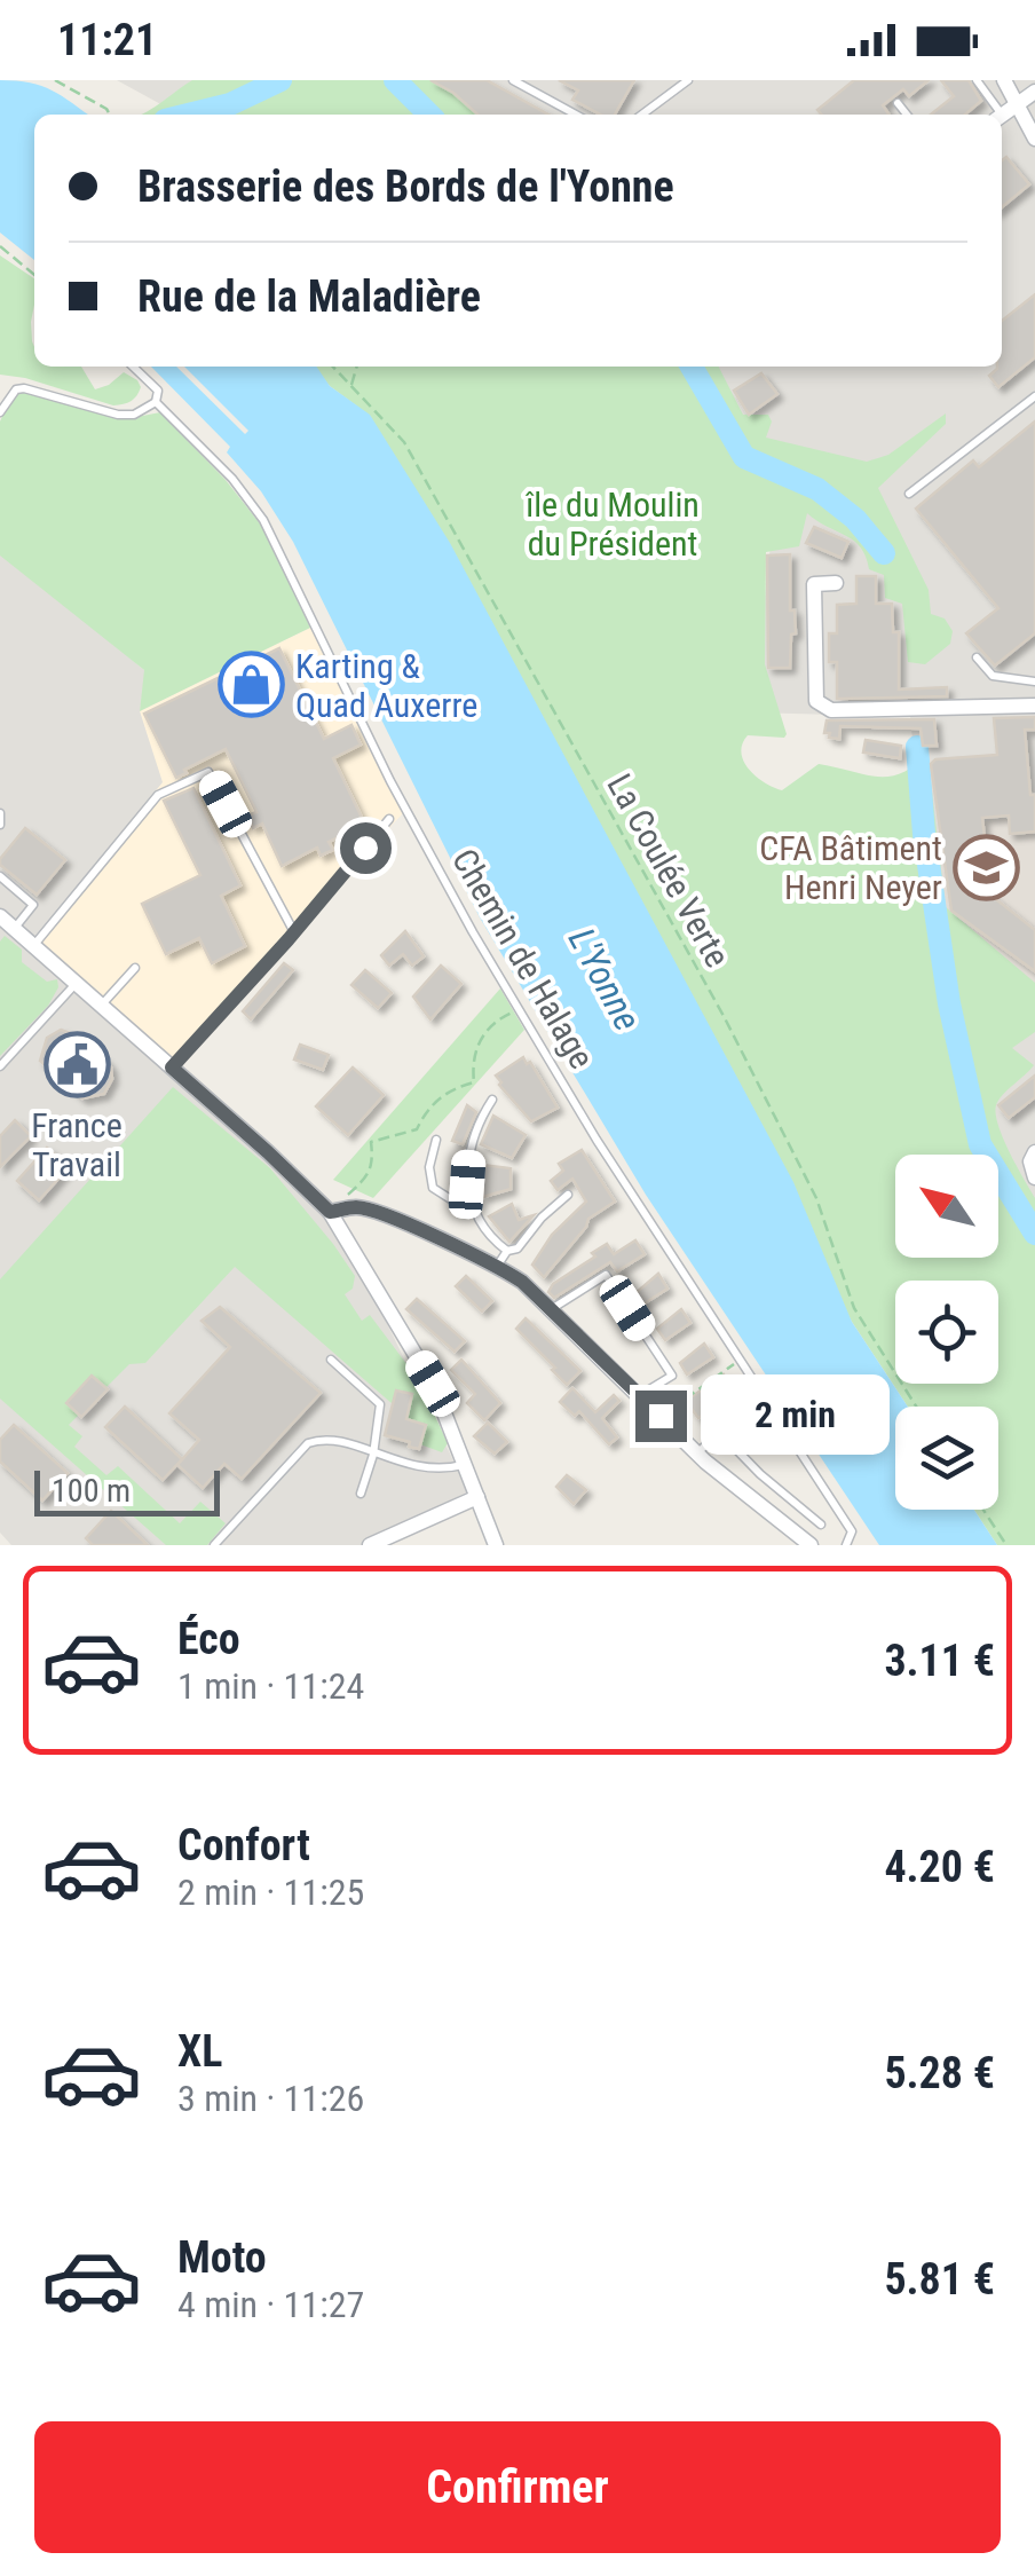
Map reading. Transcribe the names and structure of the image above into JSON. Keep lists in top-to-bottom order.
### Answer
{
  "streets": {
    "path": ["La Coulée Verte"]
  },
  "water": ["L'Yonne"],
  "parks": ["île du Moulin du Président"],
  "places": {
    "shop": ["Karting & Quad Auxerre"],
    "school or university": ["CFA Bâtiment Henri Neyer"],
    "public building": ["France Travail"]
  },
  "scale_bar": "100 m",
  "north": "top left",
  "page": {
    "status": "11:21",
    "banner": ["Brasserie des Bords de l'Yonne", "Rue de la Maladière"],
    "bubble": "2 min",
    "scale": "100 m",
    "list": [
      {
        "name": "Éco",
        "note": "1 min · 11:24",
        "value": "3.11 €"
      },
      {
        "name": "Confort",
        "note": "2 min · 11:25",
        "value": "4.20 €"
      },
      {
        "name": "XL",
        "note": "3 min · 11:26",
        "value": "5.28 €"
      },
      {
        "name": "Moto",
        "note": "4 min · 11:27",
        "value": "5.81 €"
      }
    ],
    "buttons": "Confirmer"
  }
}
